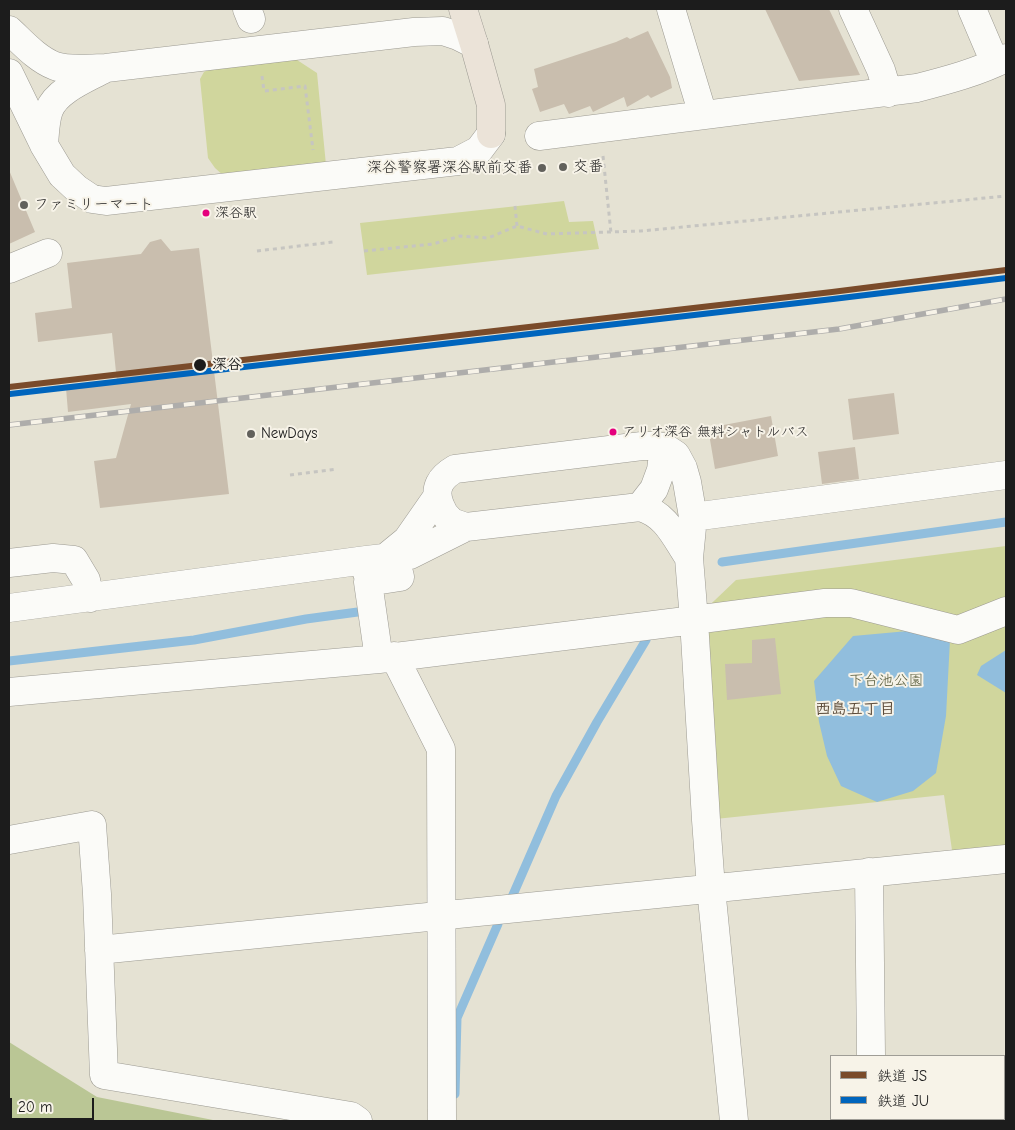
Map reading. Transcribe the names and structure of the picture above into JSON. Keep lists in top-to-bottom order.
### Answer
{
  "districts": ["西島五丁目"],
  "parks": ["下台池公園"],
  "places": [
    "交番",
    "深谷警察署深谷駅前交番",
    "ファミリーマート",
    "深谷駅",
    "深谷",
    "アリオ深谷 無料シャトルバス",
    "NewDays"
  ],
  "lines": ["rail line JS", "rail line JU"],
  "legend": ["鉄道 JS", "鉄道 JU"],
  "scale_bar": "20 m"
}
